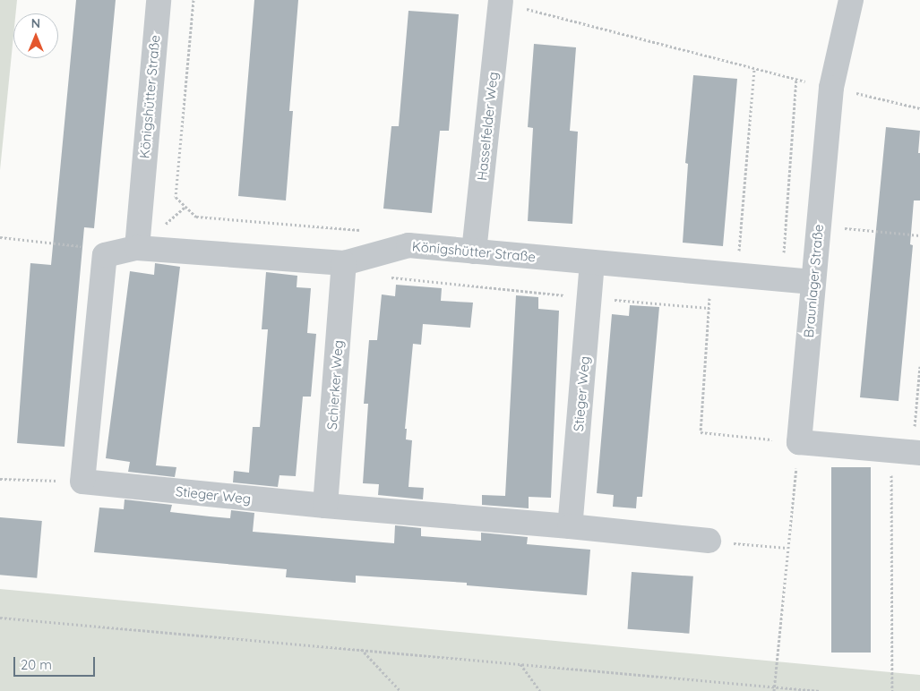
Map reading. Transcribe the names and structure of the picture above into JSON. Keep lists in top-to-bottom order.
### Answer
{
  "streets": {
    "street": [
      "Königshütter Straße",
      "Hasselfelder Weg",
      "Braunlager Straße",
      "Schierker Weg",
      "Stieger Weg"
    ]
  },
  "crossings": [
    ["Königshütter Straße", "Hasselfelder Weg"],
    ["Königshütter Straße", "Braunlager Straße"],
    ["Königshütter Straße", "Schierker Weg"],
    ["Königshütter Straße", "Stieger Weg"],
    ["Schierker Weg", "Stieger Weg"]
  ],
  "scale_bar": "20 m",
  "north": "top"
}
